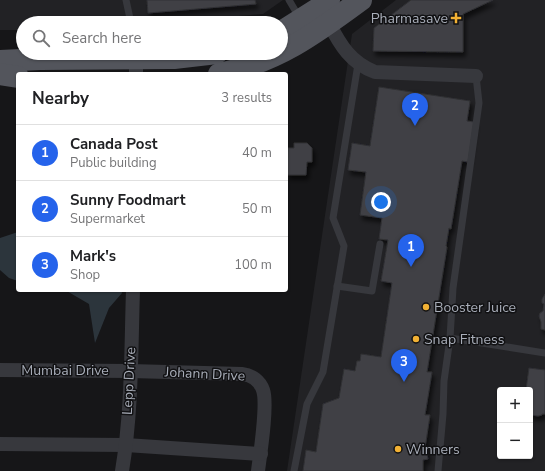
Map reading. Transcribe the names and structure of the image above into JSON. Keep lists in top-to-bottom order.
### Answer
{
  "streets": {
    "street": ["Mumbai Drive", "Johann Drive", "Lepp Drive"]
  },
  "crossings": [
    ["Mumbai Drive", "Johann Drive"],
    ["Mumbai Drive", "Lepp Drive"],
    ["Johann Drive", "Lepp Drive"]
  ],
  "places": {
    "health": ["Pharmasave"],
    "other": ["Booster Juice", "Snap Fitness", "Winners"]
  },
  "page": {
    "search": "Search here",
    "heading": ["Nearby", "3 results"],
    "pins": ["2", "1", "3"],
    "list": [
      {
        "mark": "1",
        "name": "Canada Post",
        "note": "Public building",
        "value": "40 m"
      },
      {
        "mark": "2",
        "name": "Sunny Foodmart",
        "note": "Supermarket",
        "value": "50 m"
      },
      {
        "mark": "3",
        "name": "Mark's",
        "note": "Shop",
        "value": "100 m"
      }
    ],
    "map_buttons": ["+", "−"]
  }
}
